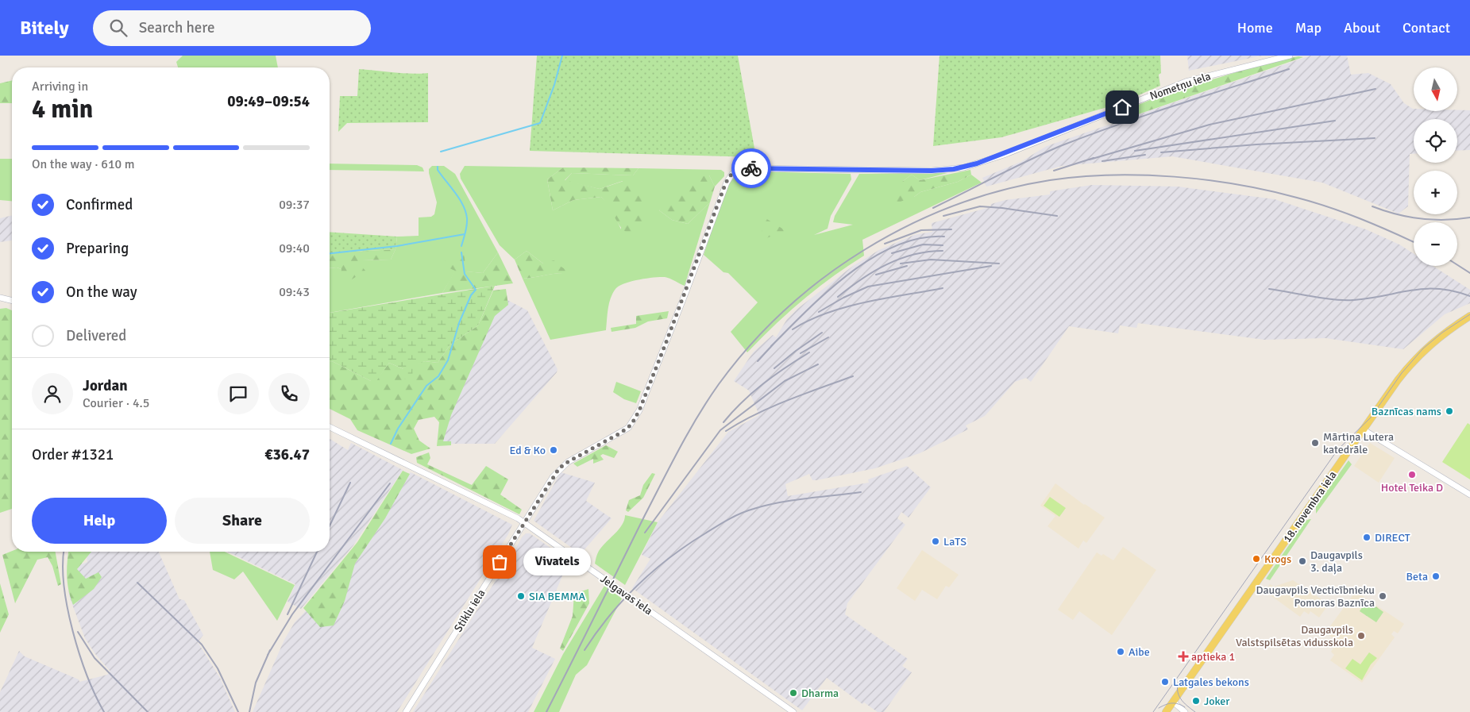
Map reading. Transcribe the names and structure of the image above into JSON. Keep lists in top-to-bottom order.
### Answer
{
  "streets": {
    "main road": ["18. novembra iela"],
    "street": ["Nometņu iela", "Jelgavas iela", "Stiklu iela"]
  },
  "crossings": [
    ["Nometņu iela", "Stiklu iela"],
    ["Jelgavas iela", "Stiklu iela"]
  ],
  "places": {
    "other": [
      "Baznīcas nams",
      "Mārtiņa Lutera katedrāle",
      "Ed & Ko",
      "Hotel Teika D",
      "DIRECT",
      "LaTS",
      "Krogs",
      "Daugavpils 3. daļa",
      "Vivatels",
      "Beta",
      "SIA BEMMA",
      "Daugavpils Vecticībnieku Pomoras Baznīca",
      "Daugavpils Valstspilsētas vidusskola",
      "Aibe",
      "Latgales bekons",
      "Dharma",
      "Joker"
    ],
    "health": ["aptieka 1"]
  },
  "north": "bottom",
  "page": {
    "header": "Bitely",
    "search": "Search here",
    "nav": [
      "Home",
      "Map",
      "About",
      "Contact"
    ],
    "map_buttons": ["+", "−"],
    "heading": ["4 min", "Arriving in", "09:49–09:54"],
    "panel": [
      "Jordan",
      "Courier · 4.5",
      "Order #1321",
      "€36.47"
    ],
    "bar": "On the way · 610 m",
    "list": [
      ["Confirmed", "09:37"],
      ["Preparing", "09:40"],
      ["On the way", "09:43"],
      "Delivered"
    ],
    "buttons": ["Help", "Share"],
    "bubble": "Vivatels"
  }
}
